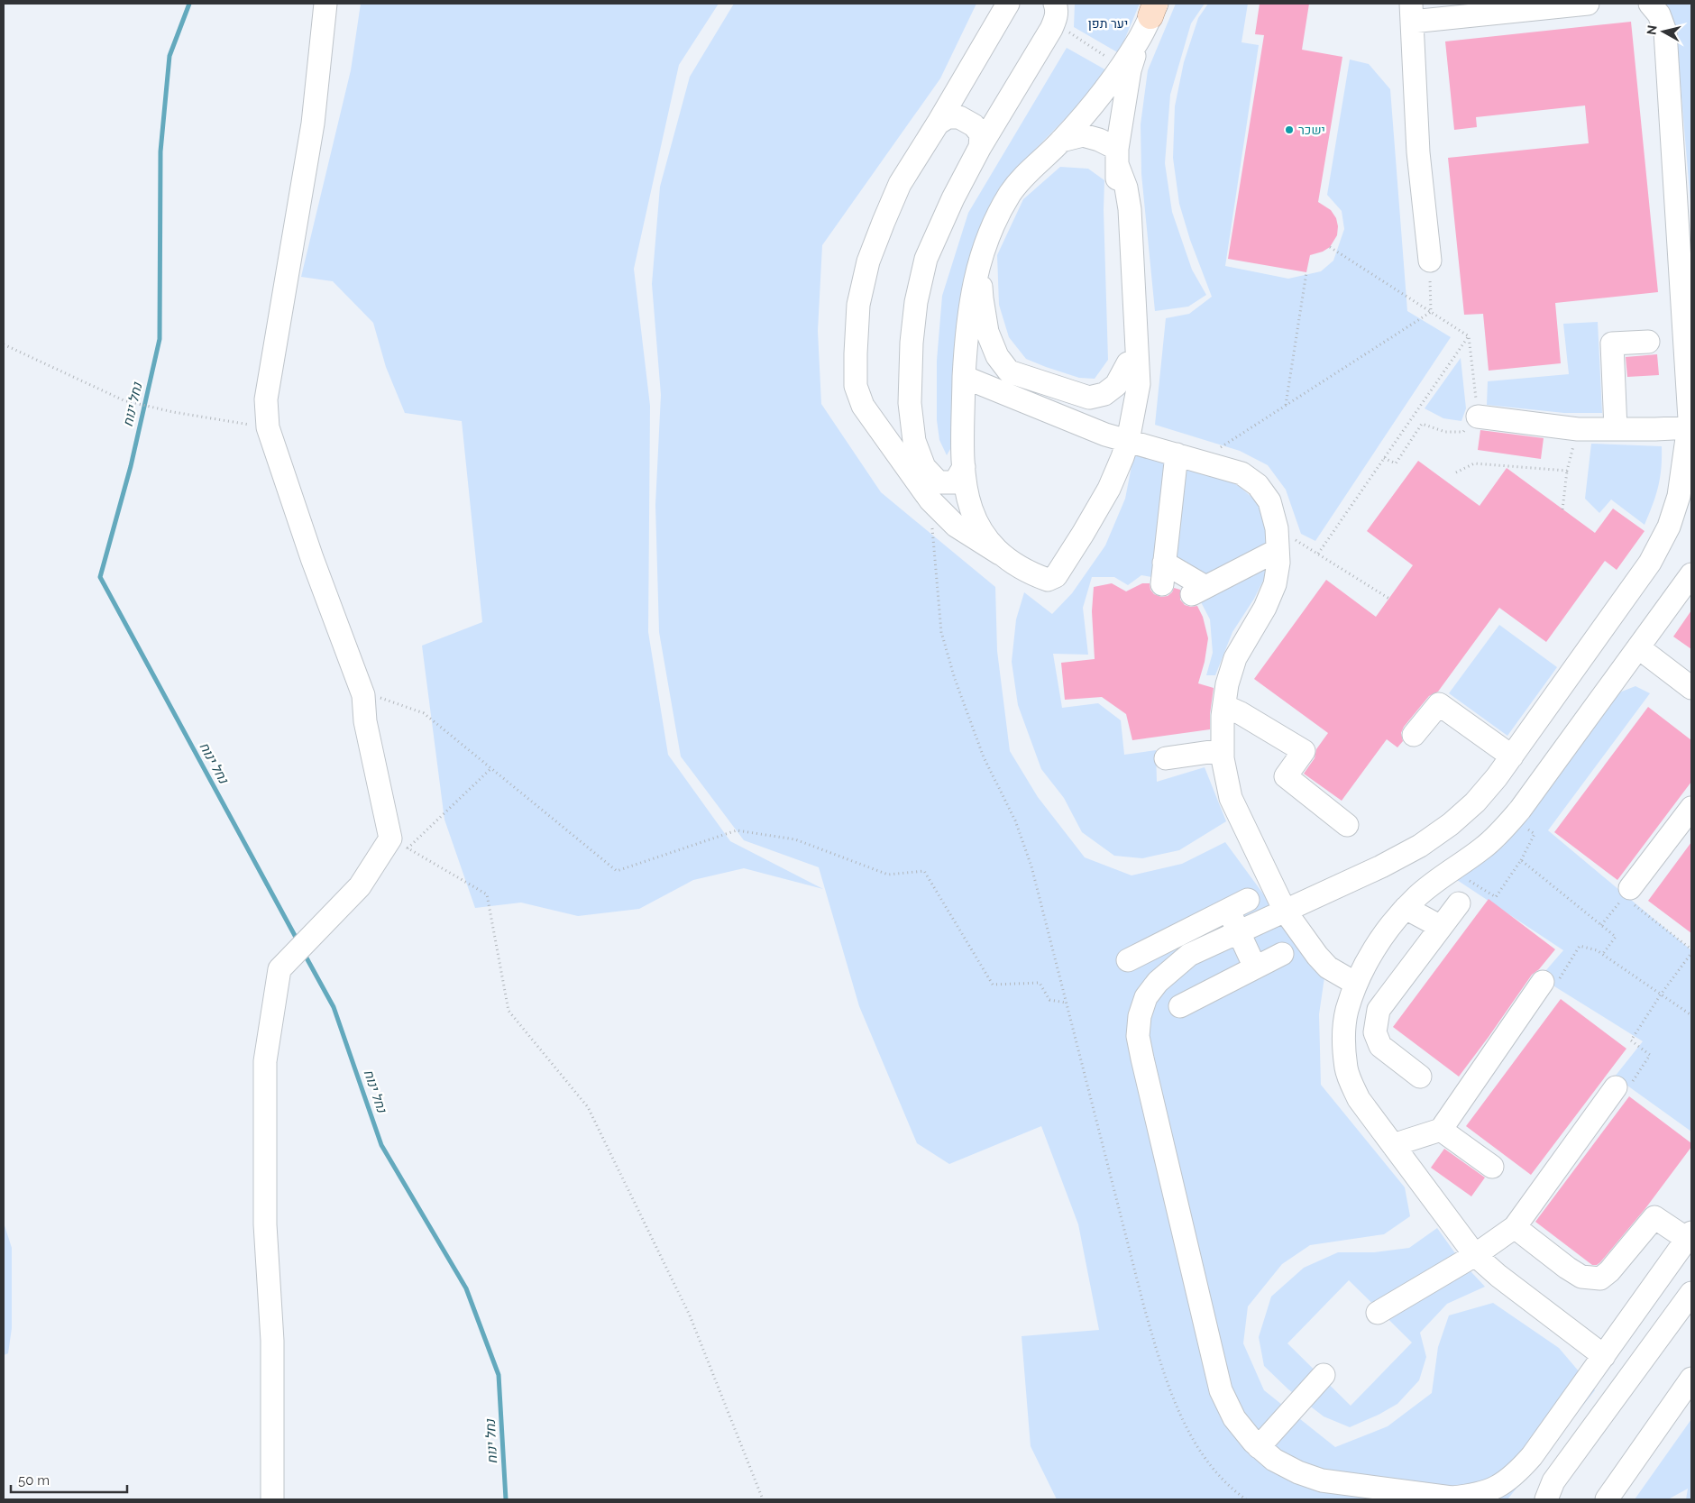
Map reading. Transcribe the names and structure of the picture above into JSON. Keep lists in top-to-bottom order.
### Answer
{
  "water": ["נחל ינוח"],
  "parks": ["יער תפן"],
  "places": ["ישכר"],
  "scale_bar": "50 m",
  "north": "left"
}
